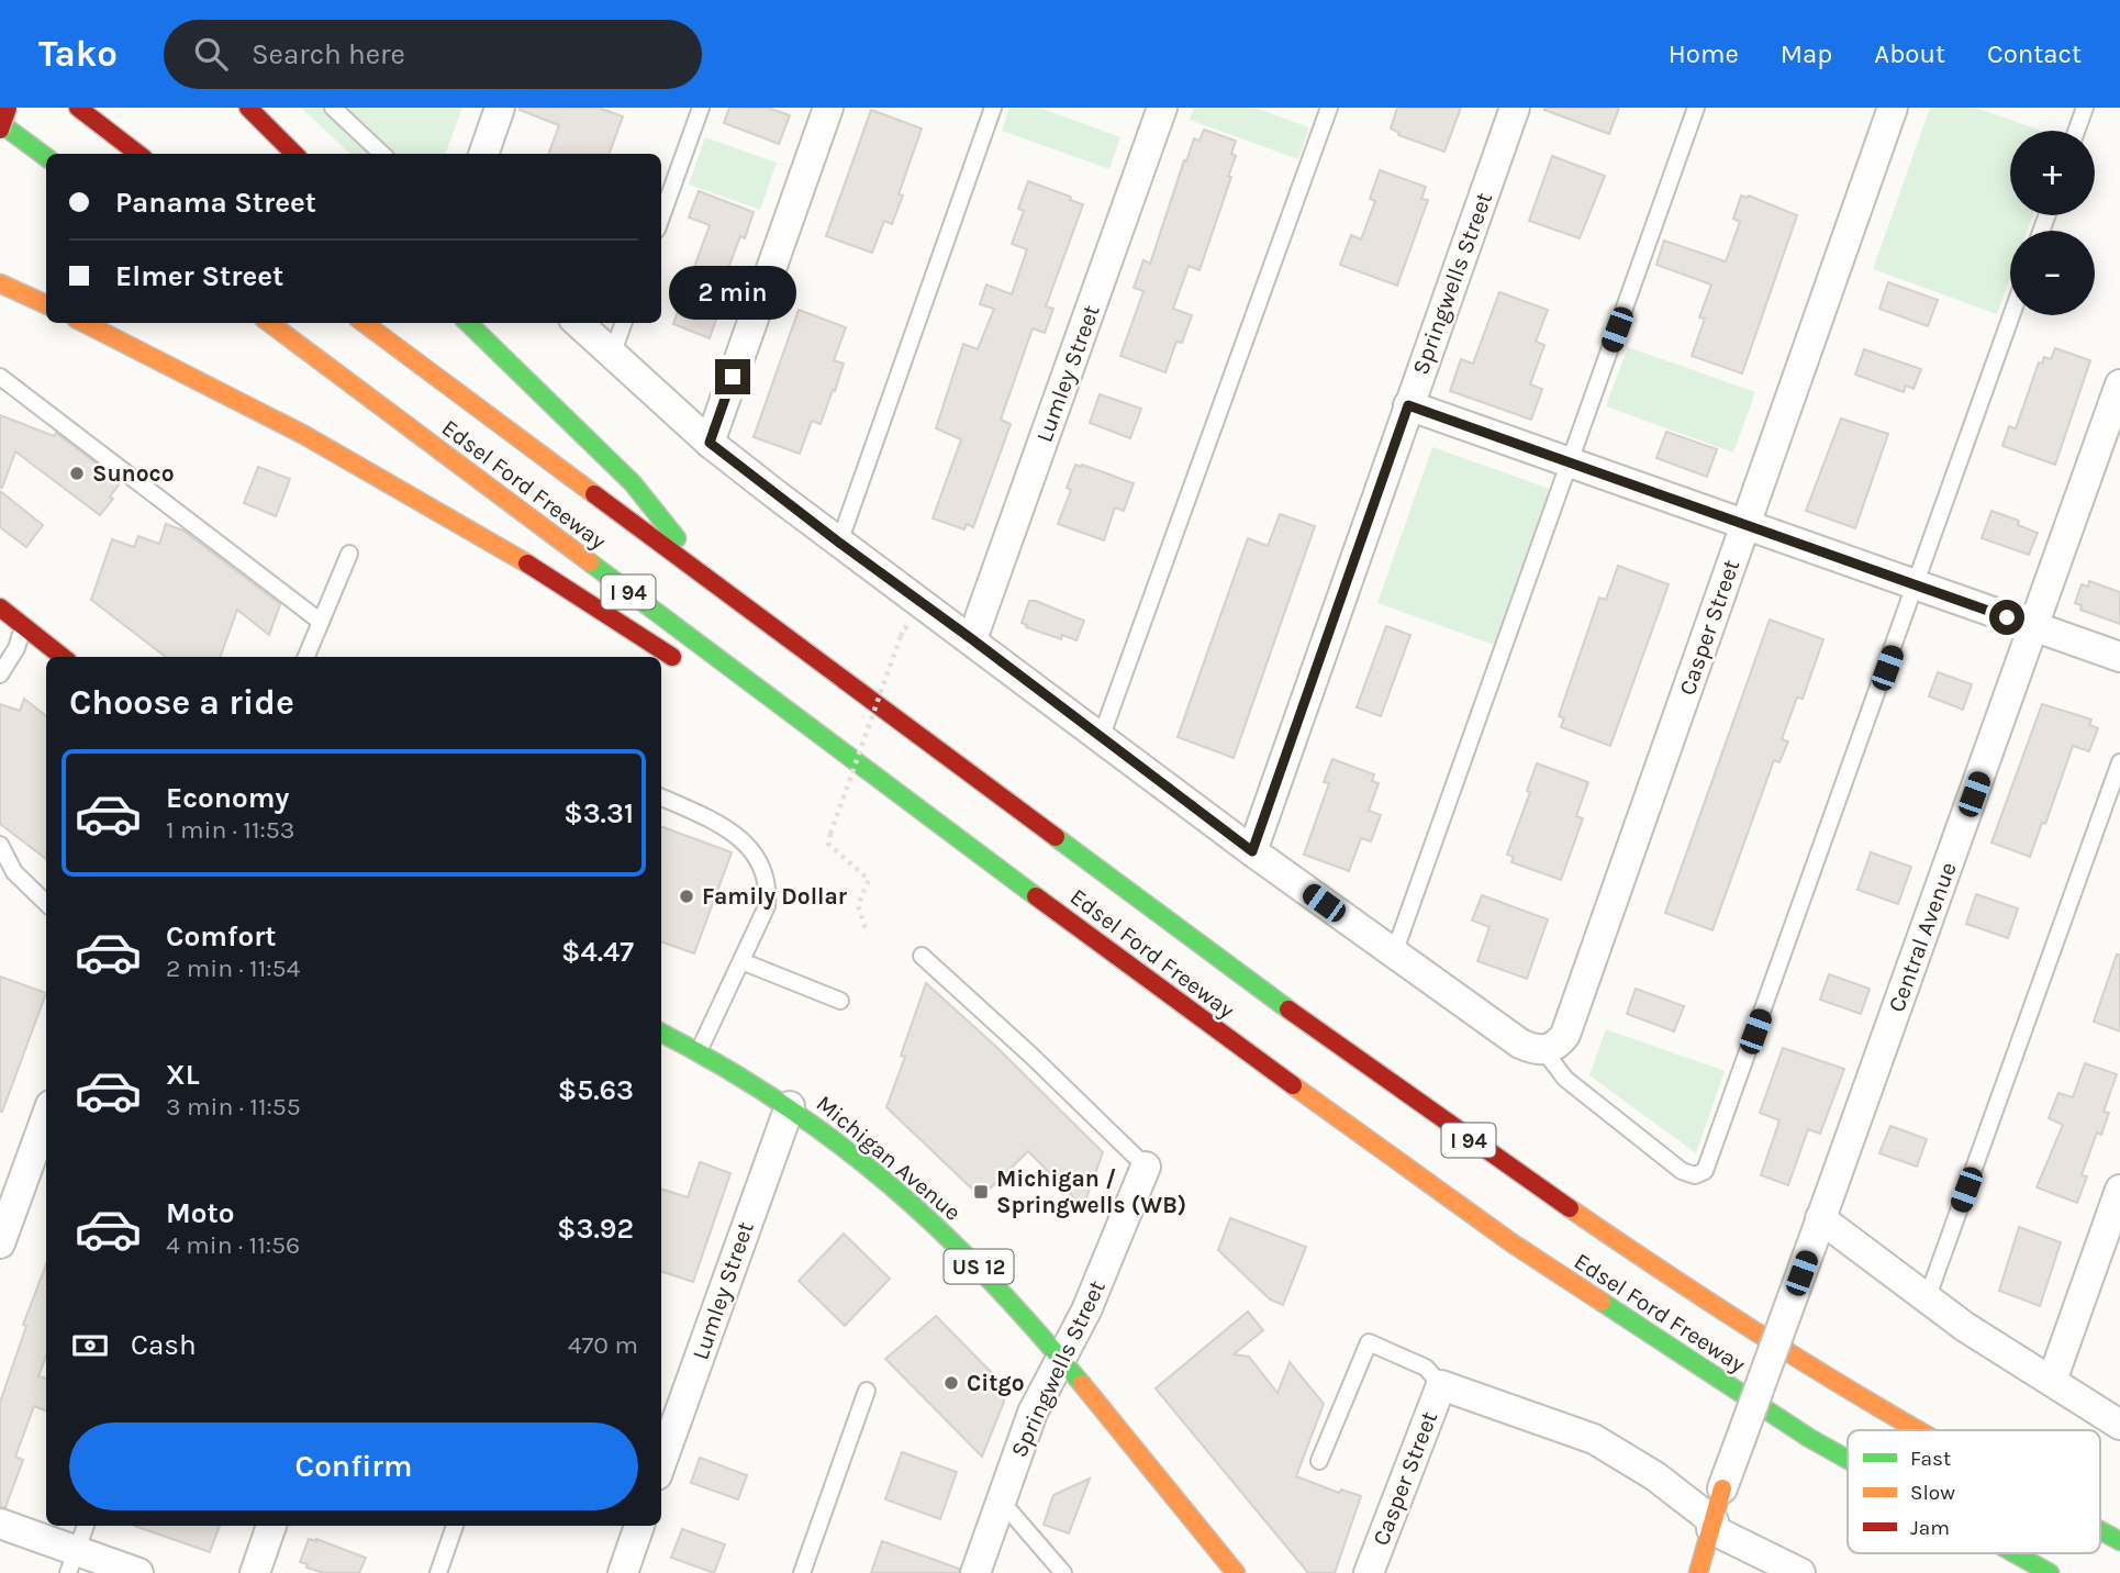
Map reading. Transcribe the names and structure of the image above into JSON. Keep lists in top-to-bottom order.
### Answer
{
  "streets": {
    "main road": [
      "Edsel Ford Freeway",
      "I 94",
      "Michigan Avenue",
      "US 12"
    ],
    "street": [
      "Springwells Street",
      "Lumley Street",
      "Casper Street",
      "Central Avenue"
    ]
  },
  "crossings": [
    ["Springwells Street", "Michigan Avenue"],
    ["Lumley Street", "Michigan Avenue"]
  ],
  "places": {
    "other": ["Sunoco", "Family Dollar", "Citgo"],
    "transit": ["Michigan / Springwells (WB)"]
  },
  "legend": ["Fast", "Slow", "Jam"],
  "page": {
    "header": "Tako",
    "search": "Search here",
    "nav": [
      "Home",
      "Map",
      "About",
      "Contact"
    ],
    "map_buttons": ["+", "−"],
    "banner": ["Panama Street", "Elmer Street"],
    "bubble": "2 min",
    "heading": "Choose a ride",
    "list": [
      {
        "name": "Economy",
        "note": "1 min · 11:53",
        "value": "$3.31"
      },
      {
        "name": "Comfort",
        "note": "2 min · 11:54",
        "value": "$4.47"
      },
      {
        "name": "XL",
        "note": "3 min · 11:55",
        "value": "$5.63"
      },
      {
        "name": "Moto",
        "note": "4 min · 11:56",
        "value": "$3.92"
      }
    ],
    "pay": ["Cash", "470 m"],
    "buttons": "Confirm"
  }
}
